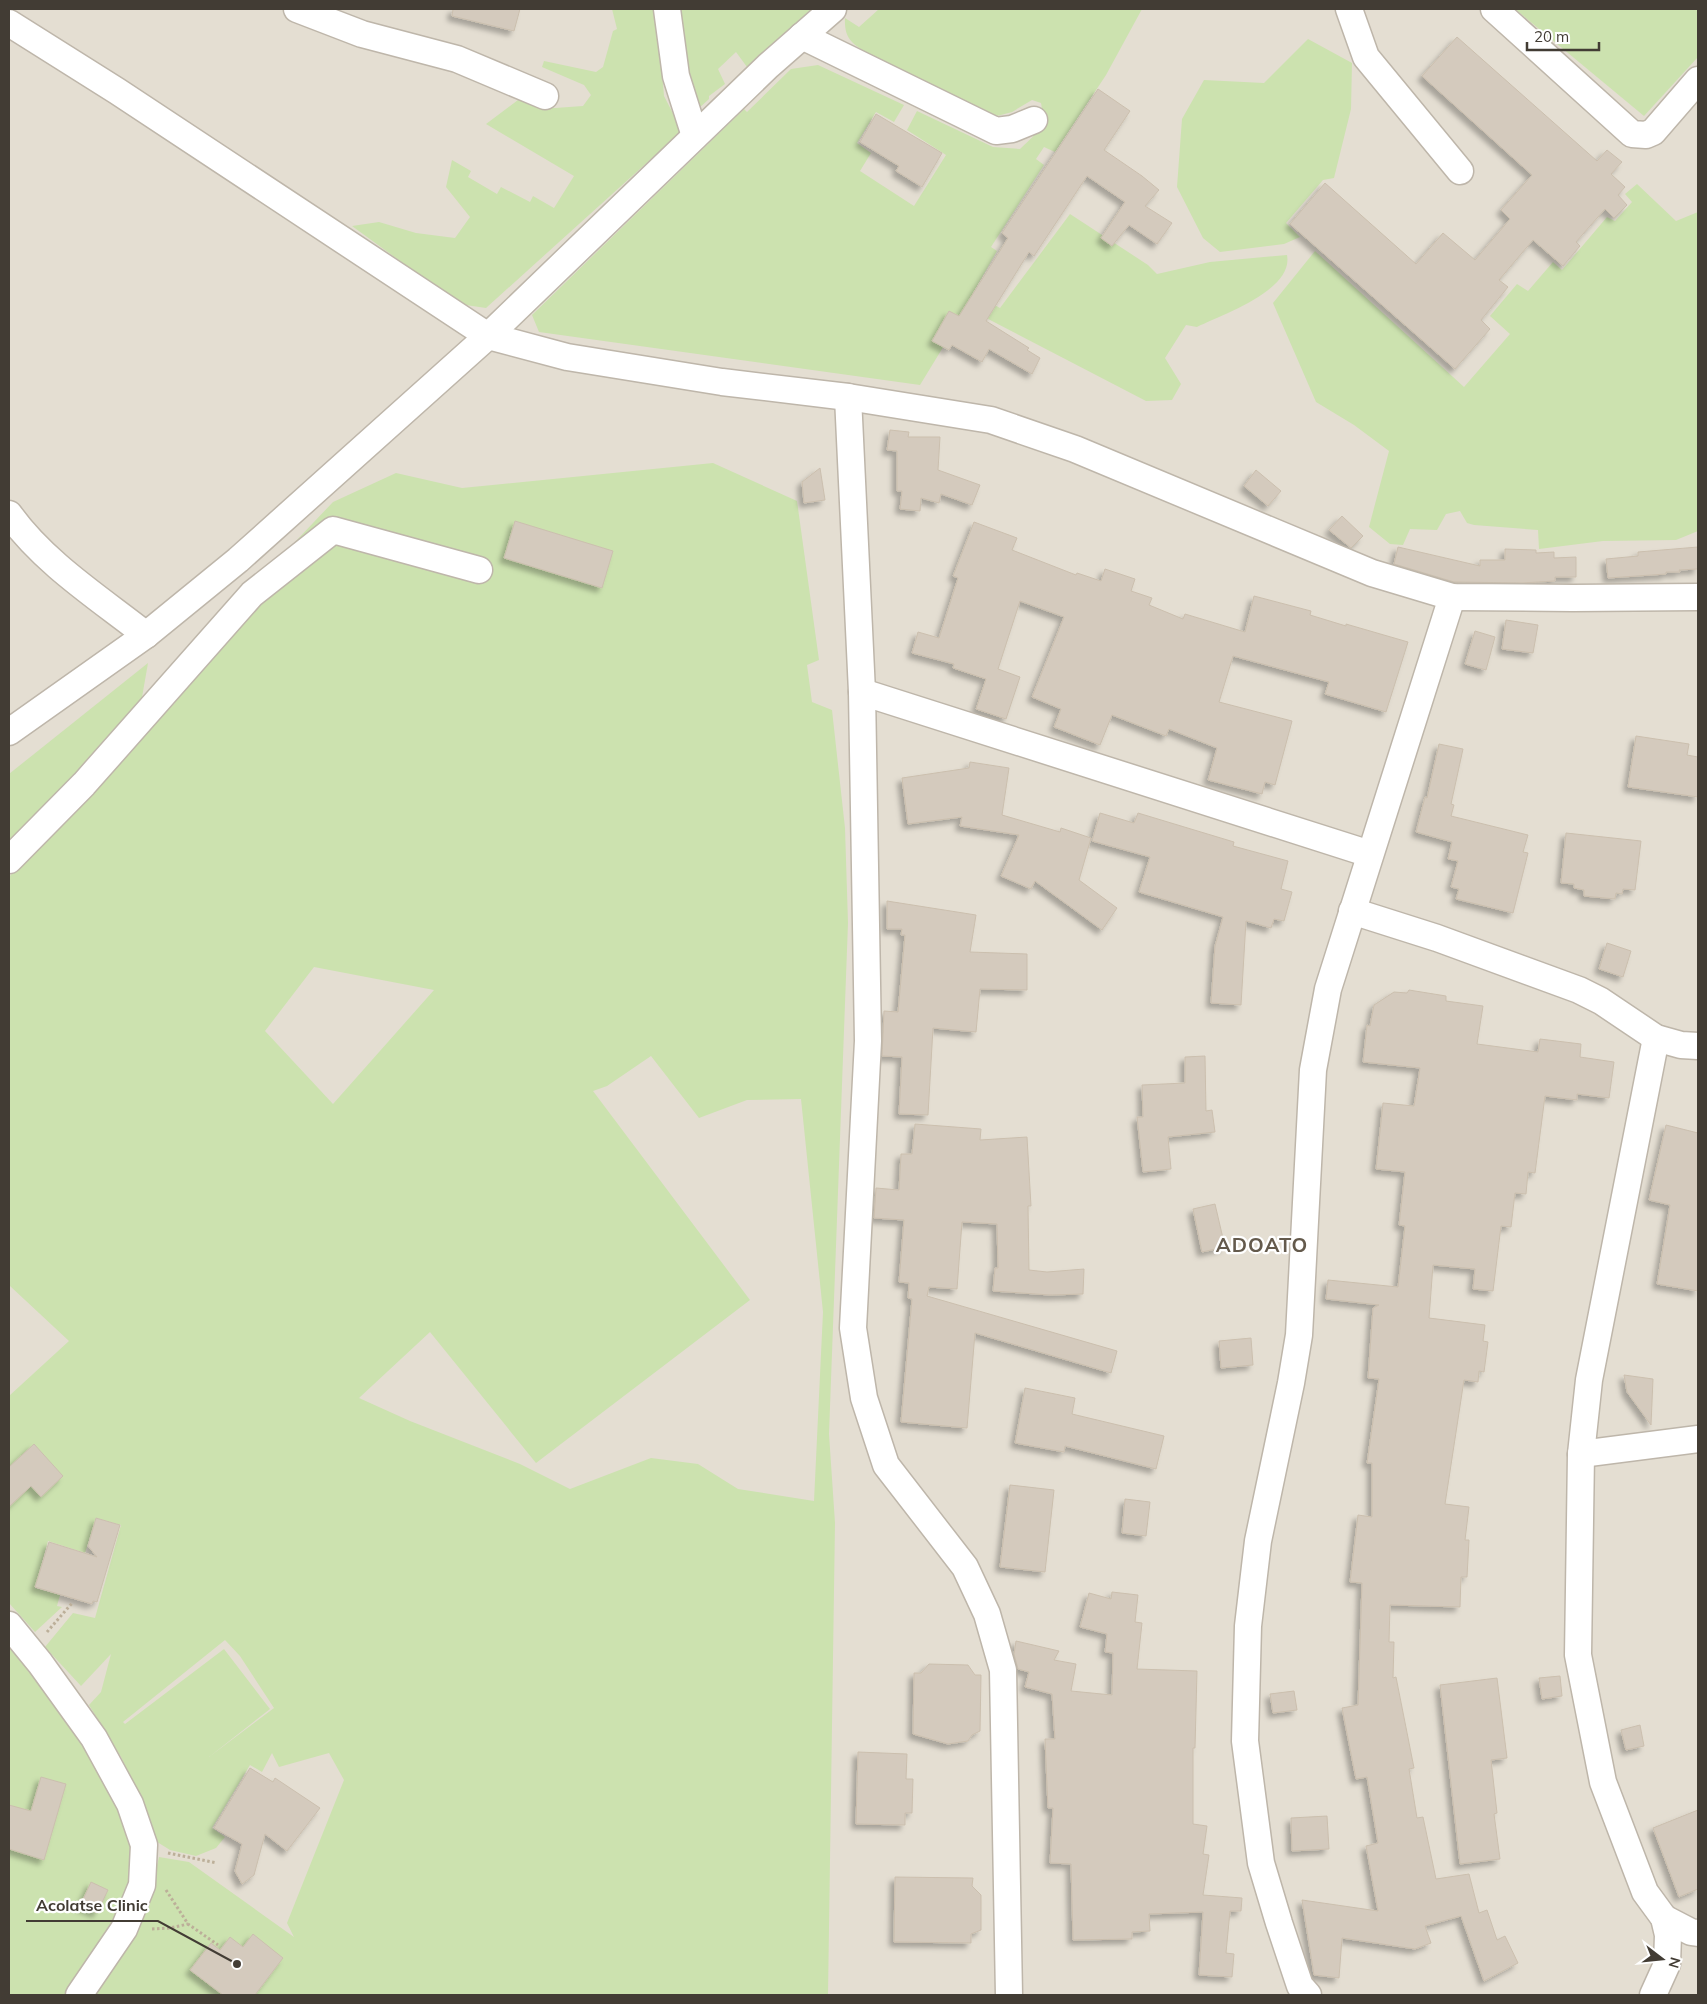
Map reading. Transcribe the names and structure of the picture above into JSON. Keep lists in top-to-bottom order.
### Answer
{
  "districts": ["ADOATO"],
  "places": ["Acolatse Clinic"],
  "scale_bar": "20 m",
  "north": "right"
}
